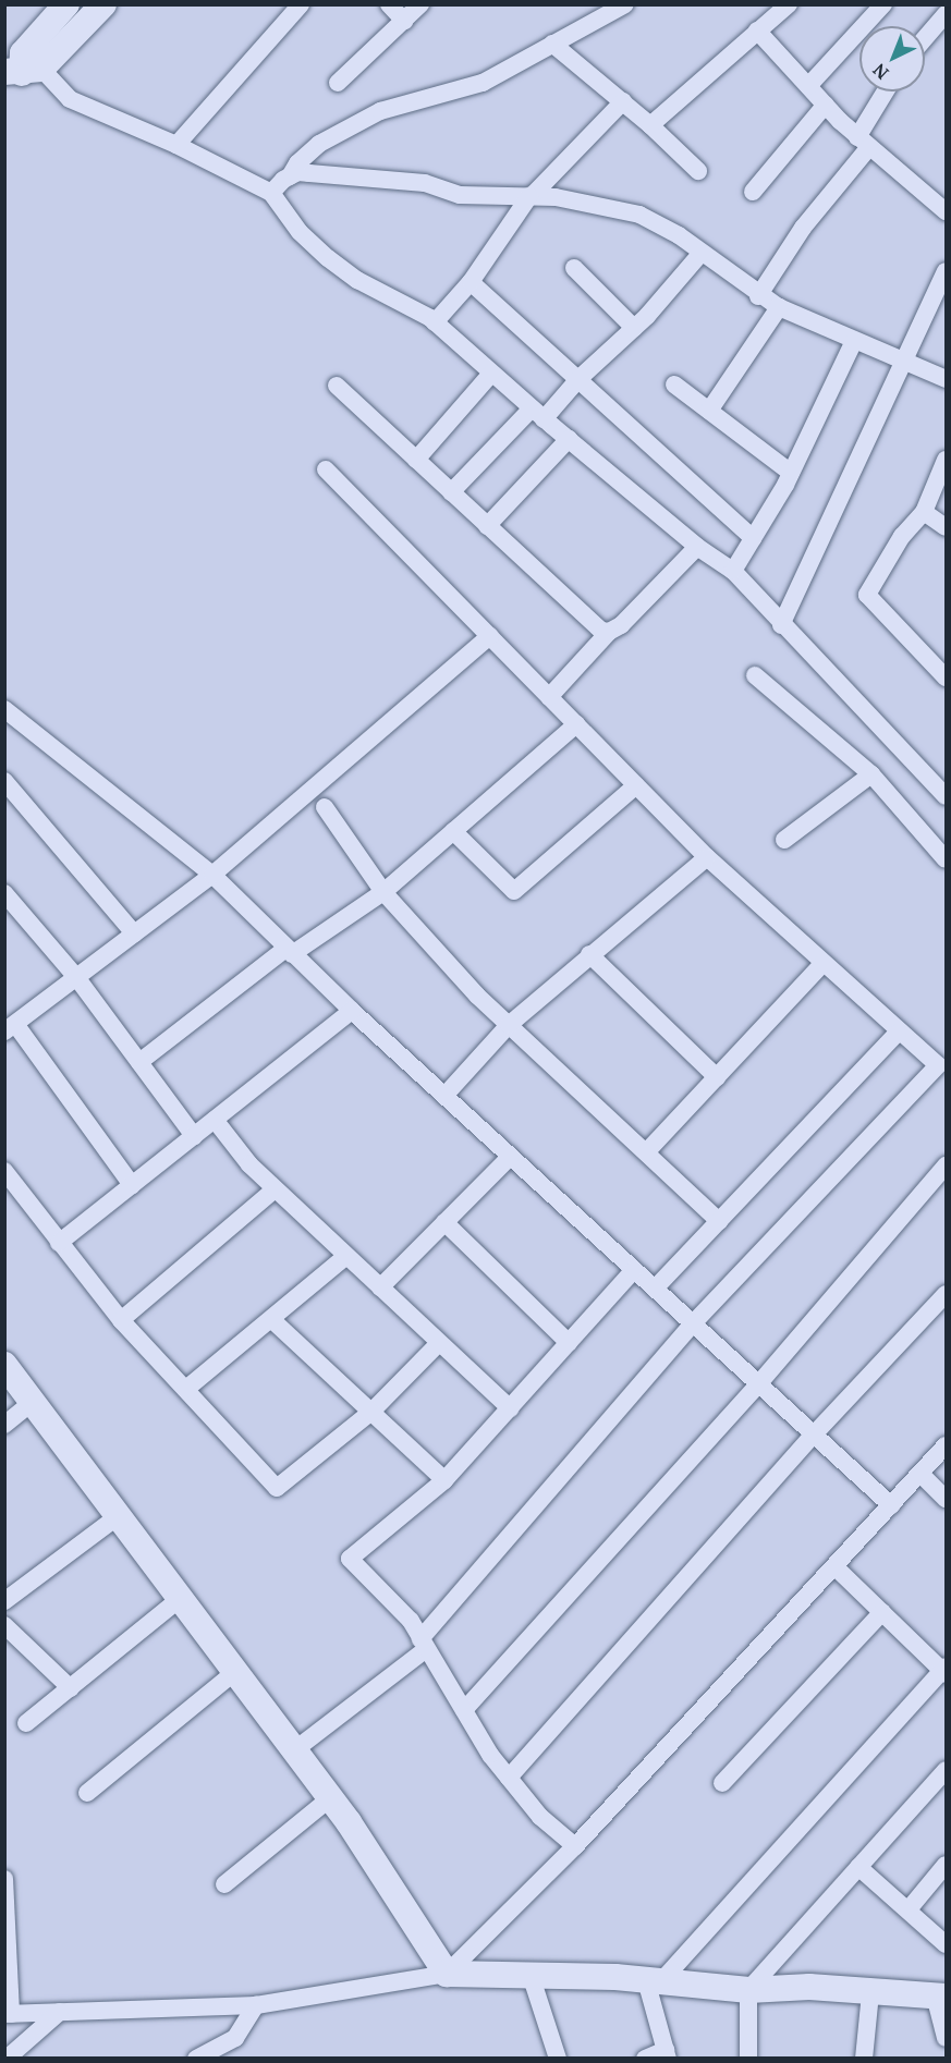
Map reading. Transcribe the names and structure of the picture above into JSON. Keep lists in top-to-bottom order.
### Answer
{
  "north": "bottom left"
}
